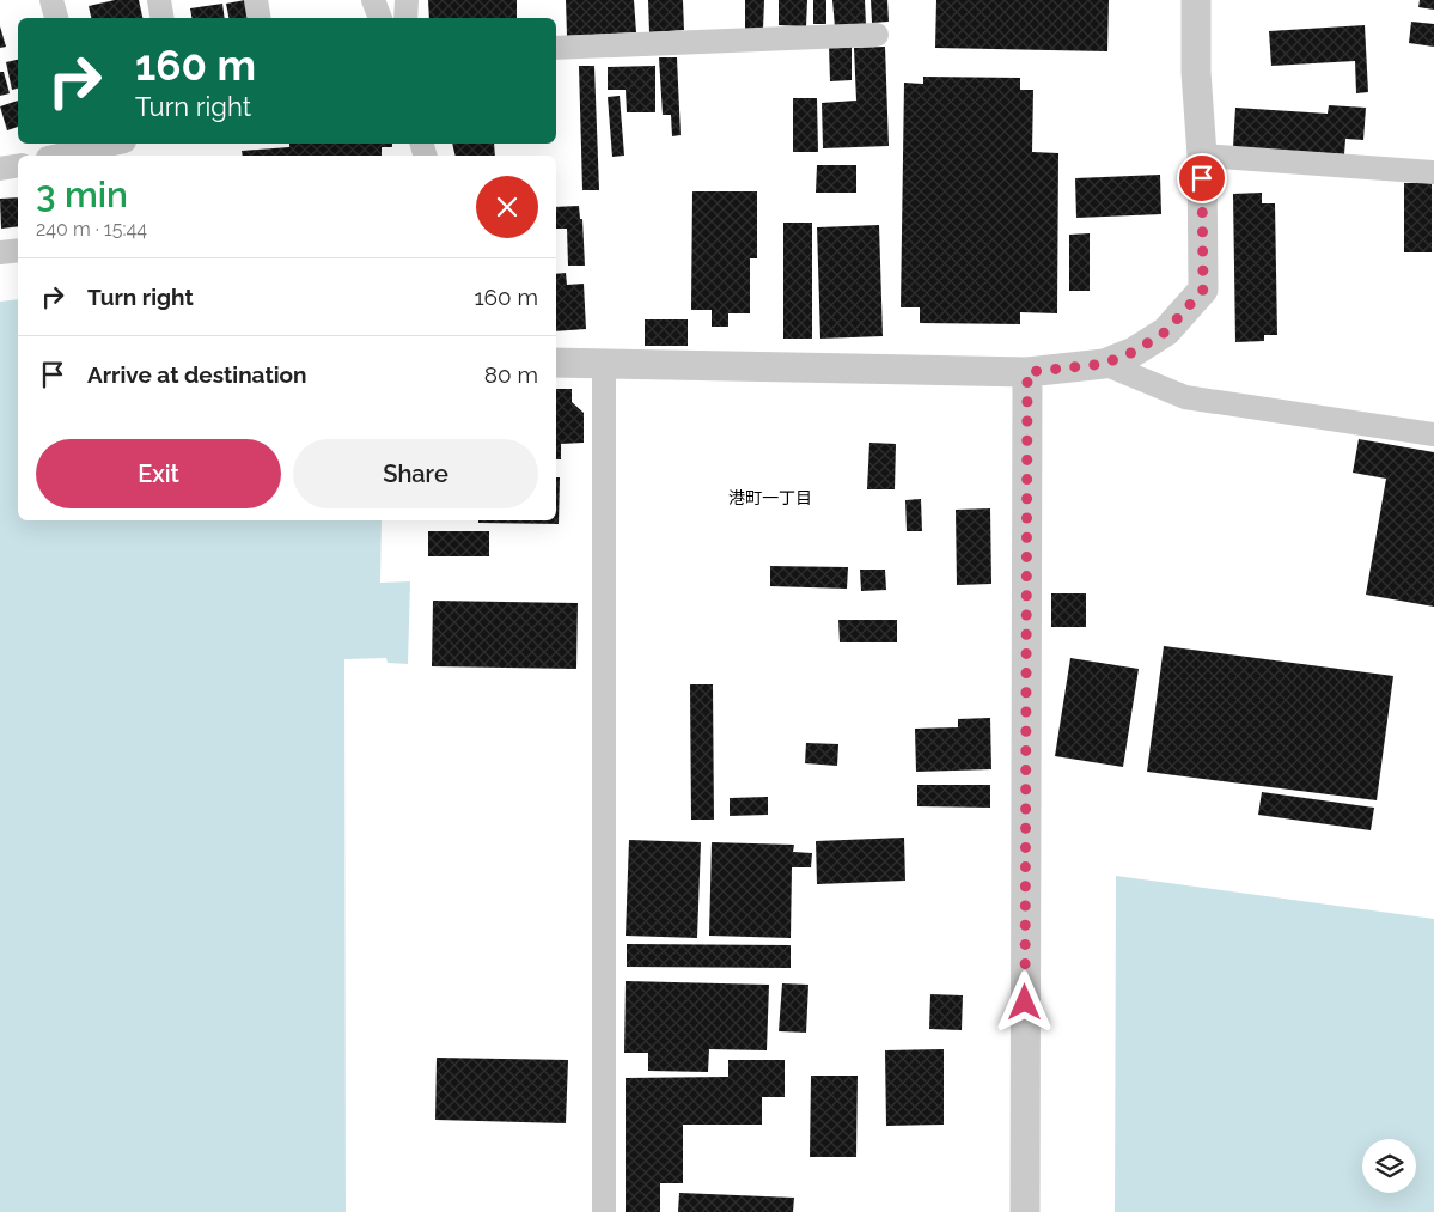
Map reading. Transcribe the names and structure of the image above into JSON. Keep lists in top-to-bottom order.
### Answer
{
  "districts": ["港町一丁目"],
  "page": {
    "turn": ["160 m", "Turn right"],
    "heading": ["3 min", "240 m · 15:44"],
    "list": [
      {
        "name": "Turn right",
        "value": "160 m"
      },
      {
        "name": "Arrive at destination",
        "value": "80 m"
      }
    ],
    "buttons": ["Exit", "Share"]
  }
}
